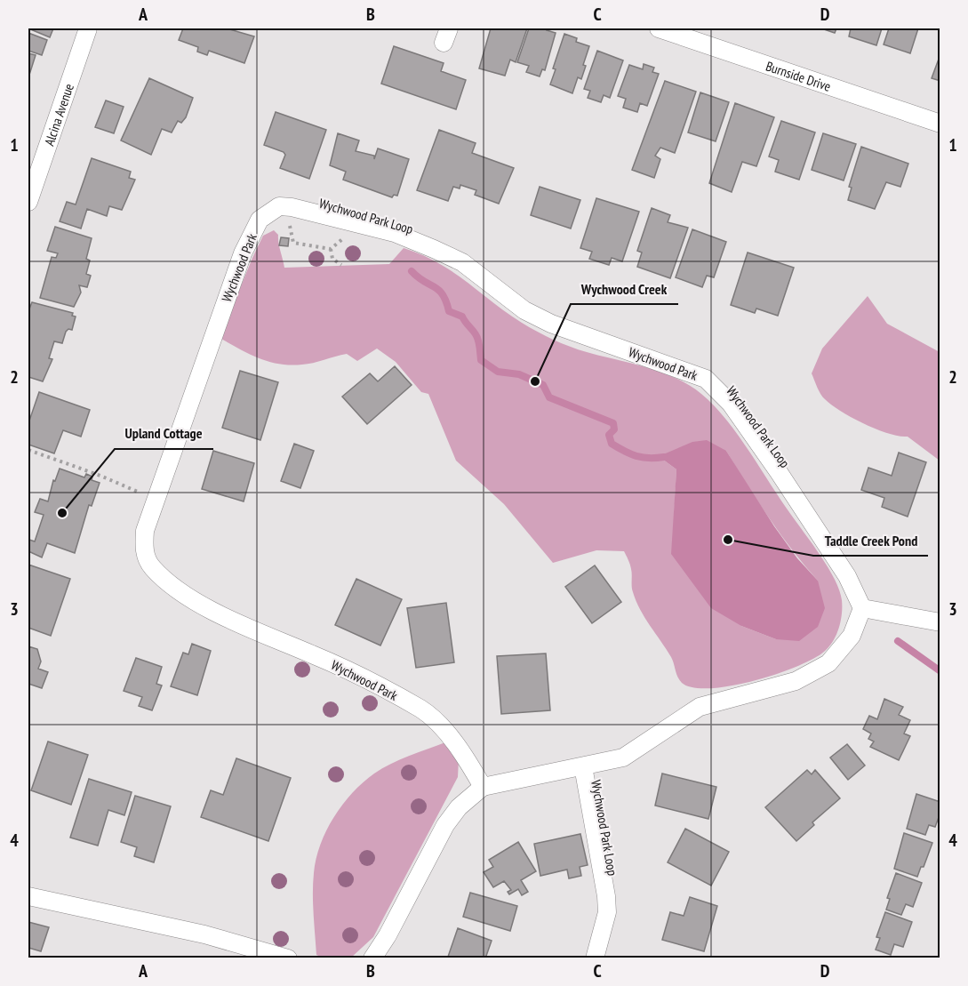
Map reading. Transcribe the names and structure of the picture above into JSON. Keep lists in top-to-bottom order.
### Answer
{
  "streets": {
    "street": ["Burnside Drive", "Alcina Avenue", "Wychwood Park"]
  },
  "places": ["Wychwood Creek", "Upland Cottage", "Taddle Creek Pond"],
  "grid": {
    "columns": [
      "A",
      "B",
      "C",
      "D"
    ],
    "rows": [
      "1",
      "2",
      "3",
      "4"
    ]
  }
}
